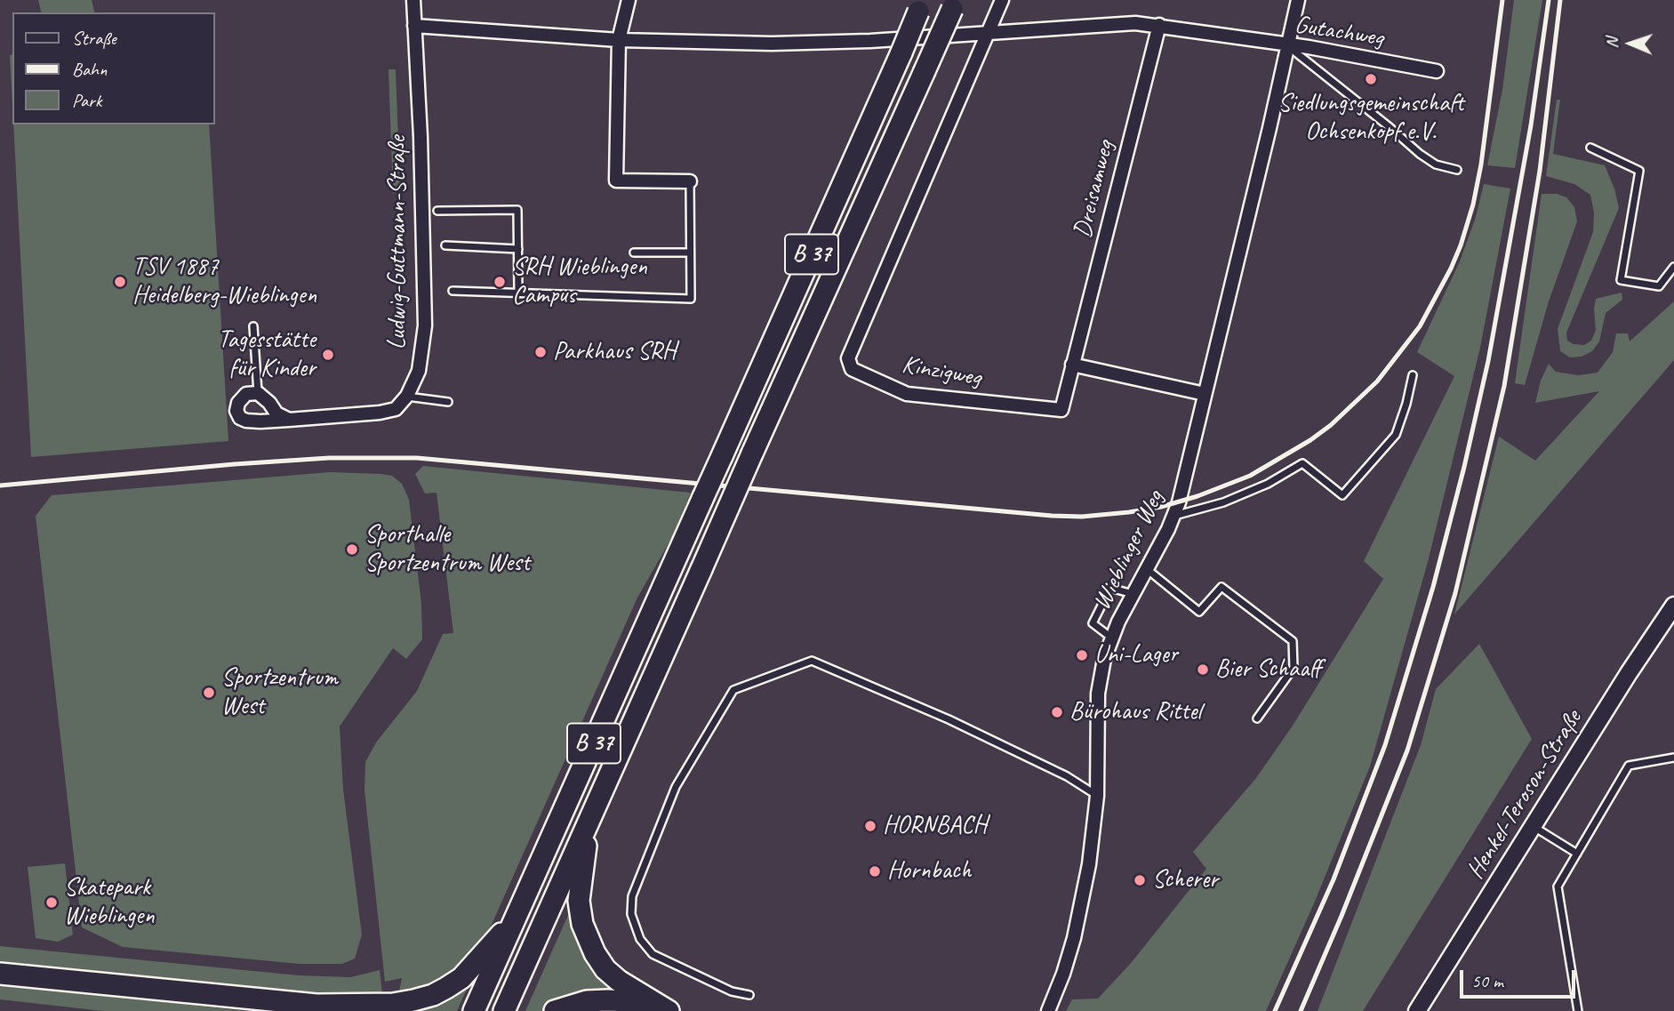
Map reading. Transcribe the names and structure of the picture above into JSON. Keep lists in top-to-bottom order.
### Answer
{
  "streets": {
    "highway": ["B 37"],
    "street": [
      "Gutachweg",
      "Dreisamweg",
      "Ludwig-Guttmann-Straße",
      "Kinzigweg",
      "Wieblinger Weg",
      "Henkel-Teroson-Straße"
    ]
  },
  "crossings": [
    ["Gutachweg", "Dreisamweg"],
    ["Gutachweg", "Ludwig-Guttmann-Straße"],
    ["Gutachweg", "Kinzigweg"],
    ["Gutachweg", "Wieblinger Weg"],
    ["Dreisamweg", "Kinzigweg"]
  ],
  "places": [
    "Siedlungsgemeinschaft Ochsenkopf e.V.",
    "TSV 1887 Heidelberg-Wieblingen",
    "SRH Wieblingen Campus",
    "Parkhaus SRH",
    "Tagesstätte für Kinder",
    "Sporthalle Sportzentrum West",
    "Uni-Lager",
    "Bier Schaaff",
    "Sportzentrum West",
    "Bürohaus Rittel",
    "HORNBACH",
    "Hornbach",
    "Scherer",
    "Skatepark Wieblingen"
  ],
  "legend": ["Straße", "Bahn", "Park"],
  "scale_bar": "50 m",
  "north": "left"
}
